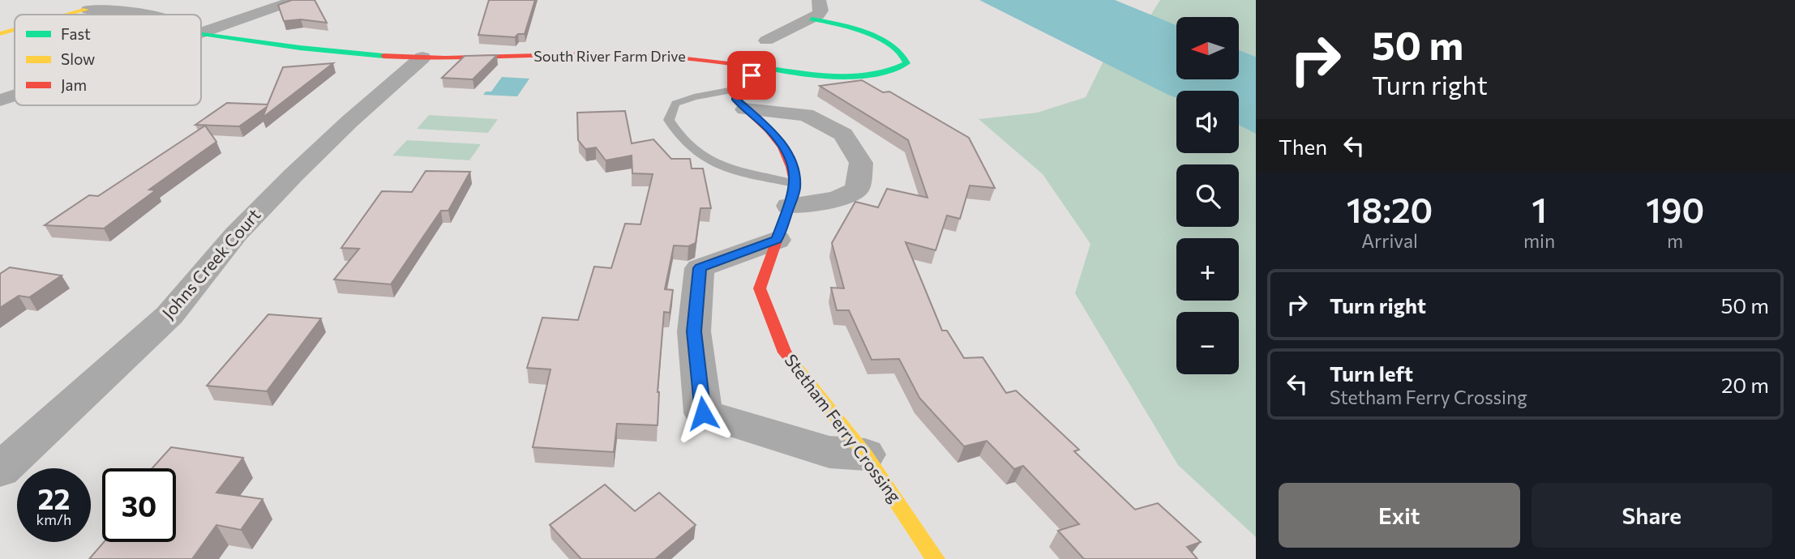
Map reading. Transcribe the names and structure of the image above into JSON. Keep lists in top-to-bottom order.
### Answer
{
  "streets": {
    "street": ["South River Farm Drive", "Johns Creek Court", "Stetham Ferry Crossing"]
  },
  "crossings": [
    ["South River Farm Drive", "Johns Creek Court"]
  ],
  "legend": ["Fast", "Slow", "Jam"],
  "north": "left",
  "page": {
    "turn": ["50 m", "Turn right"],
    "map_buttons": ["+", "−"],
    "then": "Then",
    "eta": [
      "18:20",
      "Arrival",
      "1",
      "min",
      "190",
      "m"
    ],
    "list": [
      {
        "name": "Turn right",
        "value": "50 m"
      },
      {
        "name": "Turn left",
        "note": "Stetham Ferry Crossing",
        "value": "20 m"
      }
    ],
    "speed": "22 km/h",
    "limit": "30",
    "buttons": ["Exit", "Share"]
  }
}
